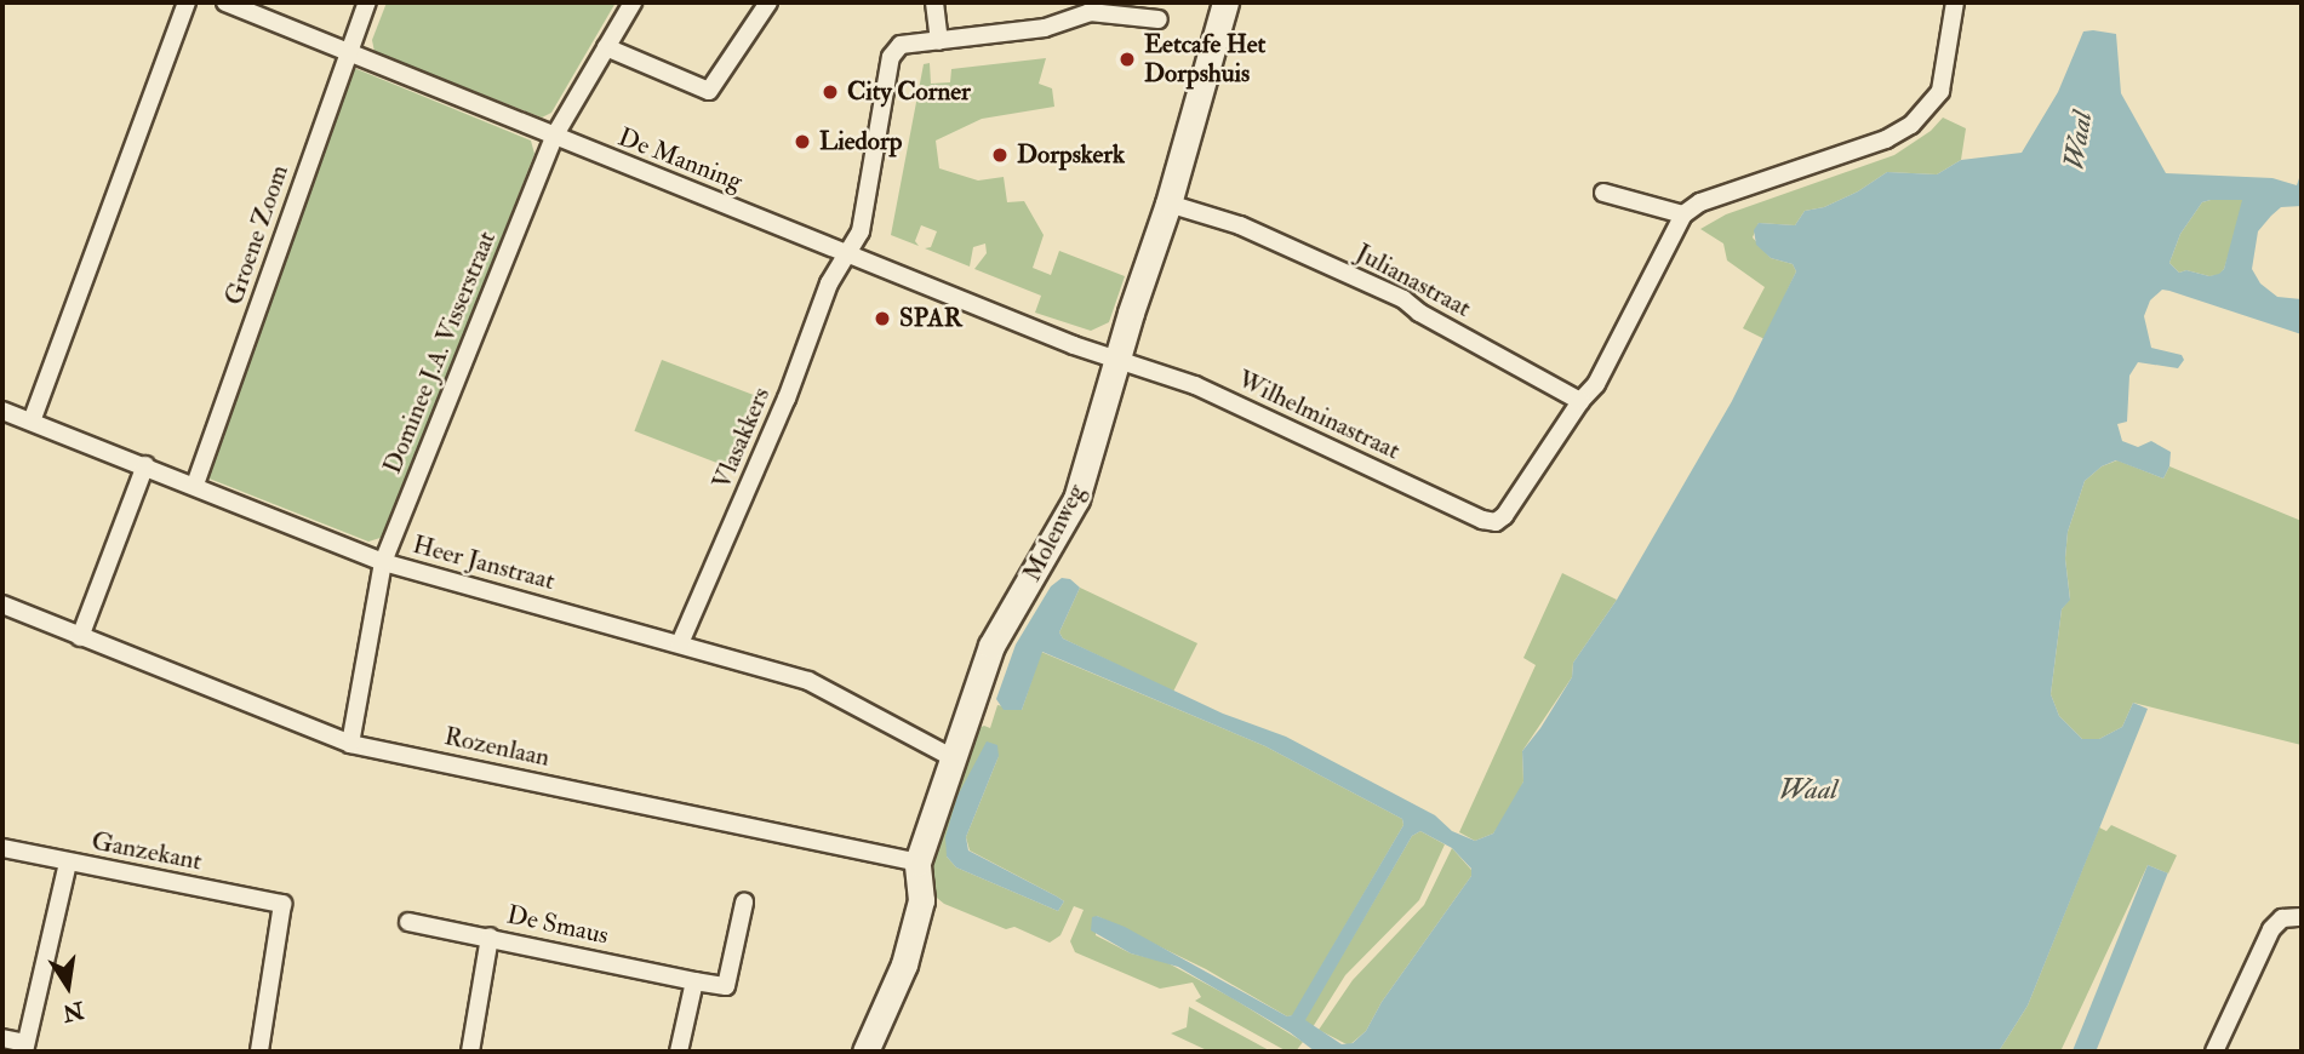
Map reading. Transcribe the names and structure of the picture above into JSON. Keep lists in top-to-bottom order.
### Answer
{
  "streets": {
    "main road": ["Molenweg"],
    "street": [
      "De Manning",
      "Groene Zoom",
      "Julianastraat",
      "Dominee J.A. Visserstraat",
      "Wilhelminastraat",
      "Vlasakkers",
      "Heer Janstraat",
      "Rozenlaan",
      "Ganzekant",
      "De Smaus"
    ]
  },
  "crossings": [
    ["De Manning", "Groene Zoom"],
    ["De Manning", "Dominee J.A. Visserstraat"],
    ["De Manning", "Wilhelminastraat"],
    ["De Manning", "Vlasakkers"],
    ["De Manning", "Molenweg"],
    ["Groene Zoom", "Heer Janstraat"],
    ["Julianastraat", "Wilhelminastraat"],
    ["Julianastraat", "Molenweg"],
    ["Dominee J.A. Visserstraat", "Heer Janstraat"],
    ["Dominee J.A. Visserstraat", "Rozenlaan"],
    ["Wilhelminastraat", "Molenweg"],
    ["Vlasakkers", "Heer Janstraat"],
    ["Molenweg", "Heer Janstraat"],
    ["Molenweg", "Rozenlaan"]
  ],
  "water": ["Waal"],
  "places": [
    "Eetcafe Het Dorpshuis",
    "City Corner",
    "Liedorp",
    "Dorpskerk",
    "SPAR"
  ],
  "north": "bottom"
}
